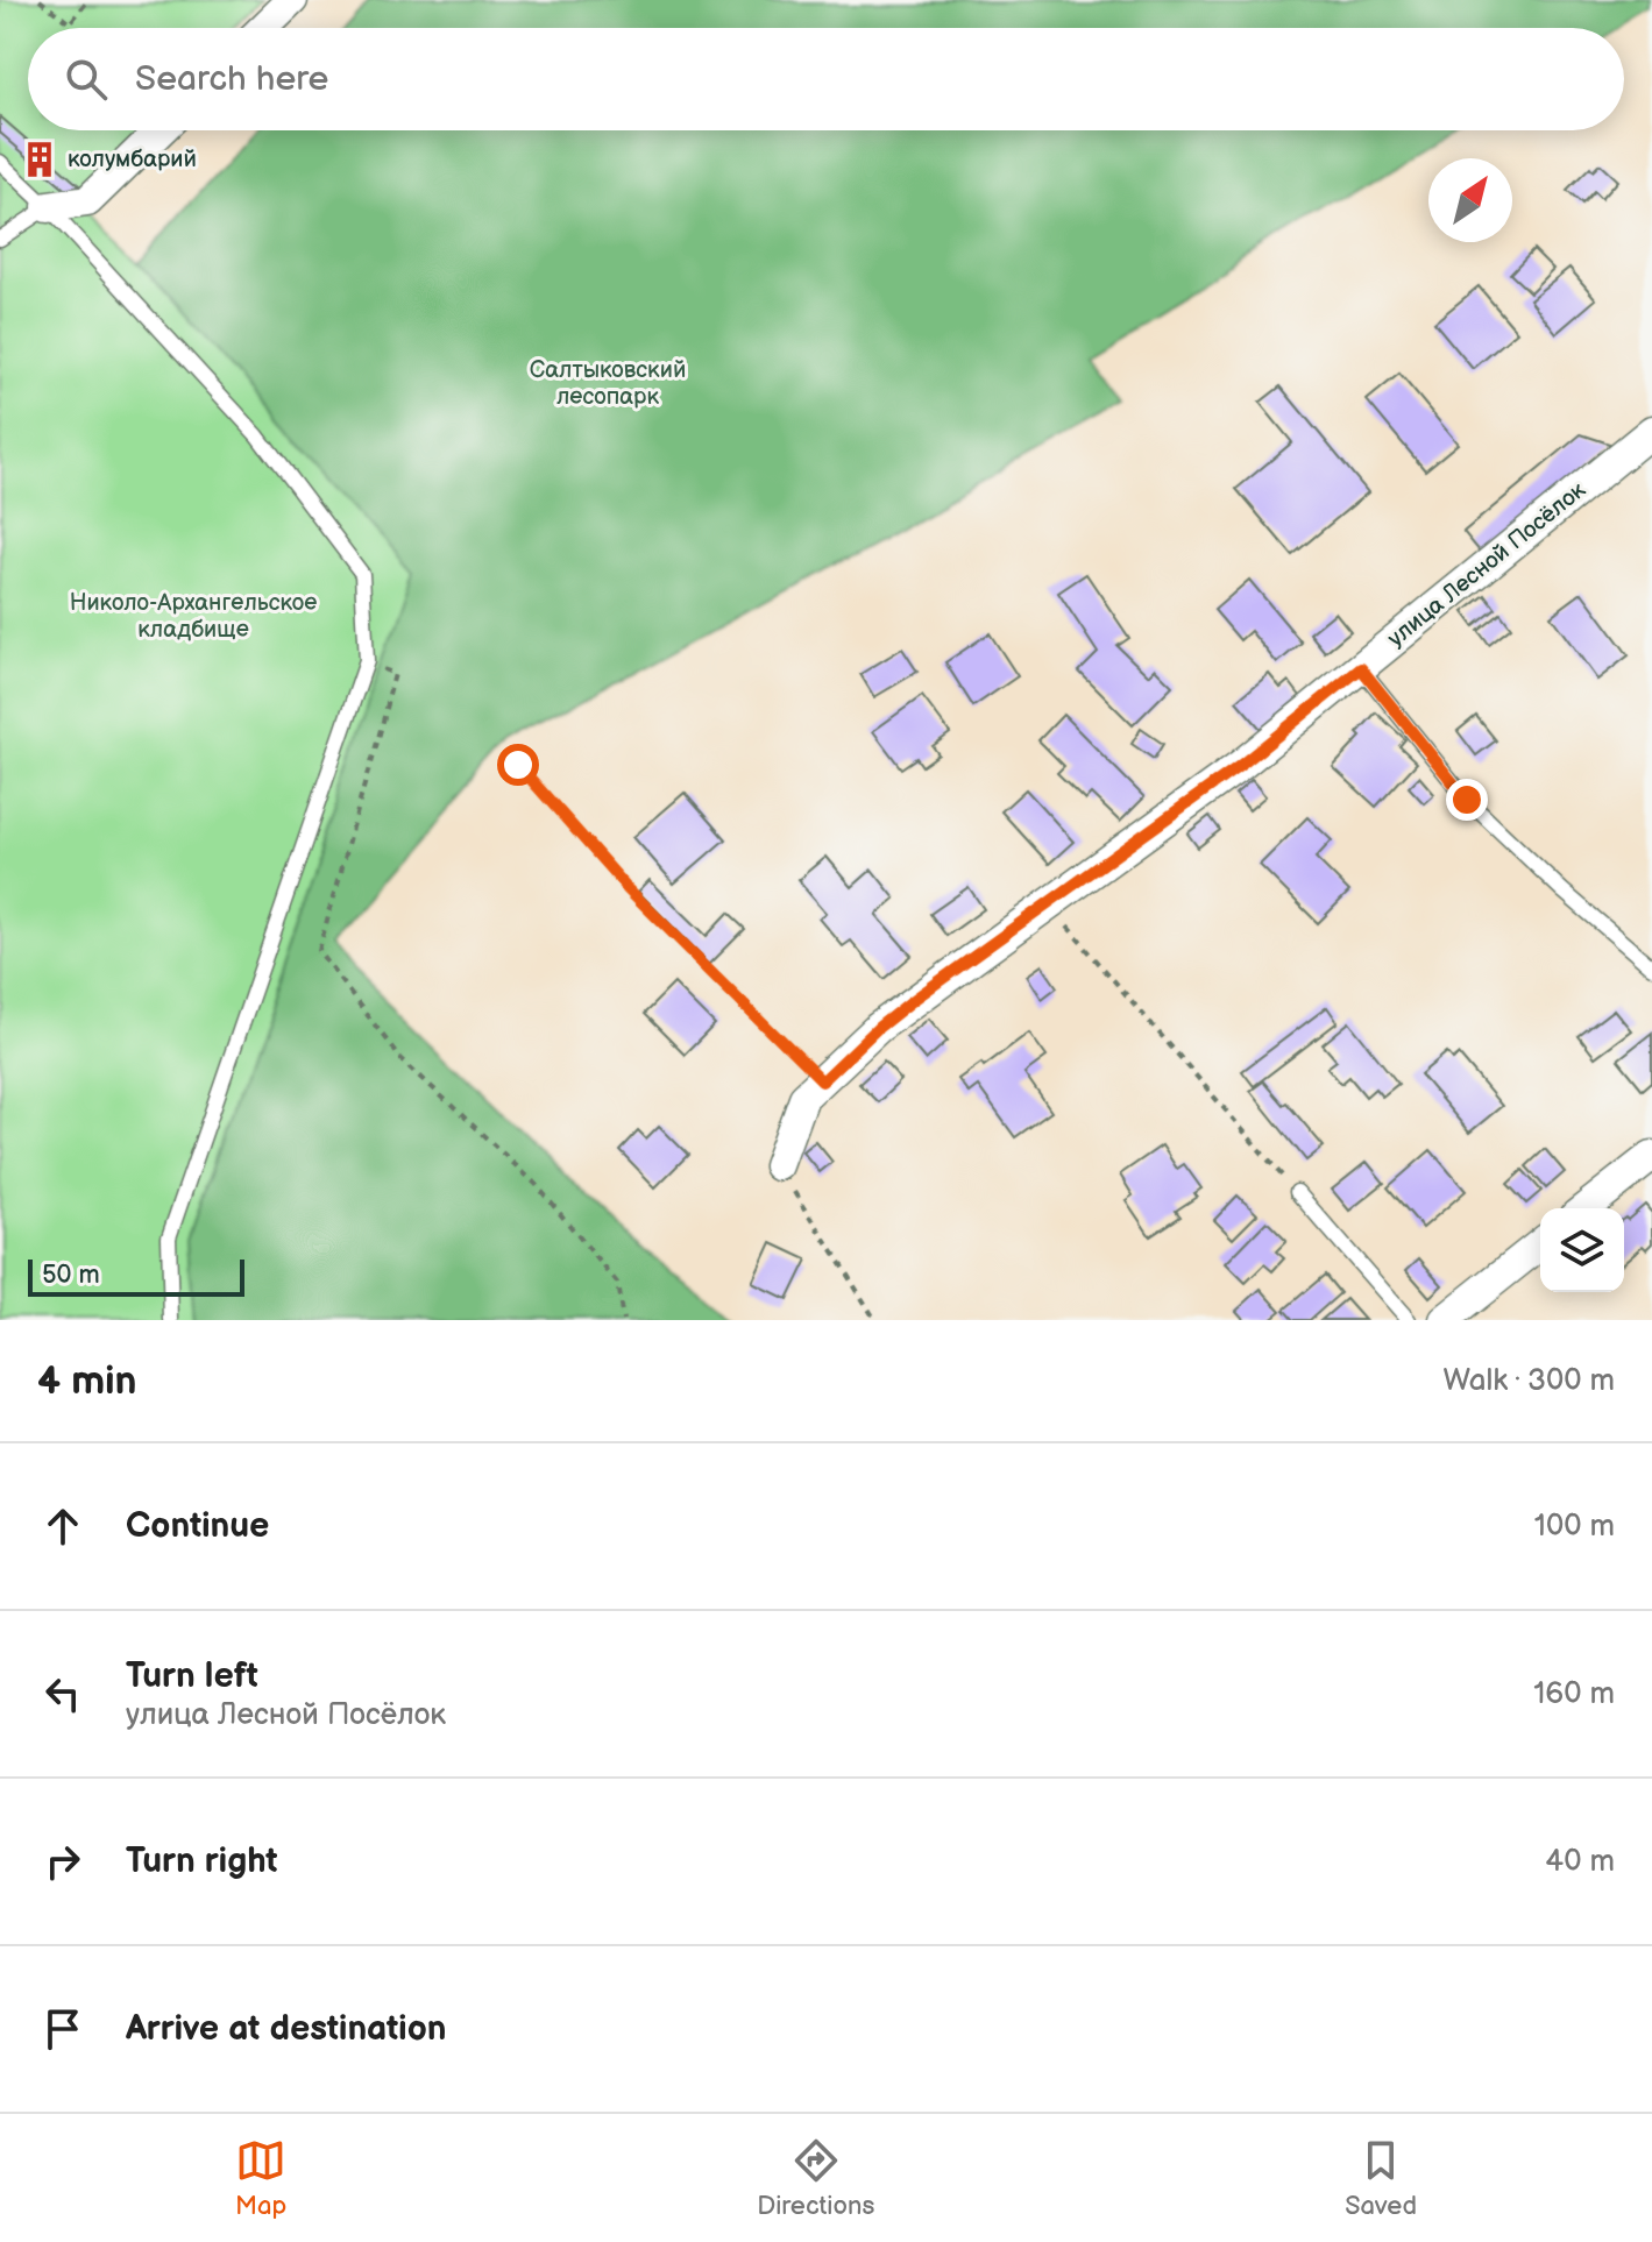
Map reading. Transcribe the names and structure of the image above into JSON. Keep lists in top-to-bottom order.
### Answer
{
  "streets": {
    "street": ["улица Лесной Посёлок"]
  },
  "parks": ["Салтыковский лесопарк", "Николо-Архангельское кладбище"],
  "places": {
    "building": ["колумбарий"]
  },
  "scale_bar": "50 m",
  "north": "top right",
  "page": {
    "search": "Search here",
    "scale": "50 m",
    "heading": ["4 min", "Walk · 300 m"],
    "list": [
      ["Continue", "100 m"],
      ["Turn left", "улица Лесной Посёлок", "160 m"],
      ["Turn right", "40 m"],
      "Arrive at destination"
    ],
    "nav": ["Map", "Directions", "Saved"]
  }
}
